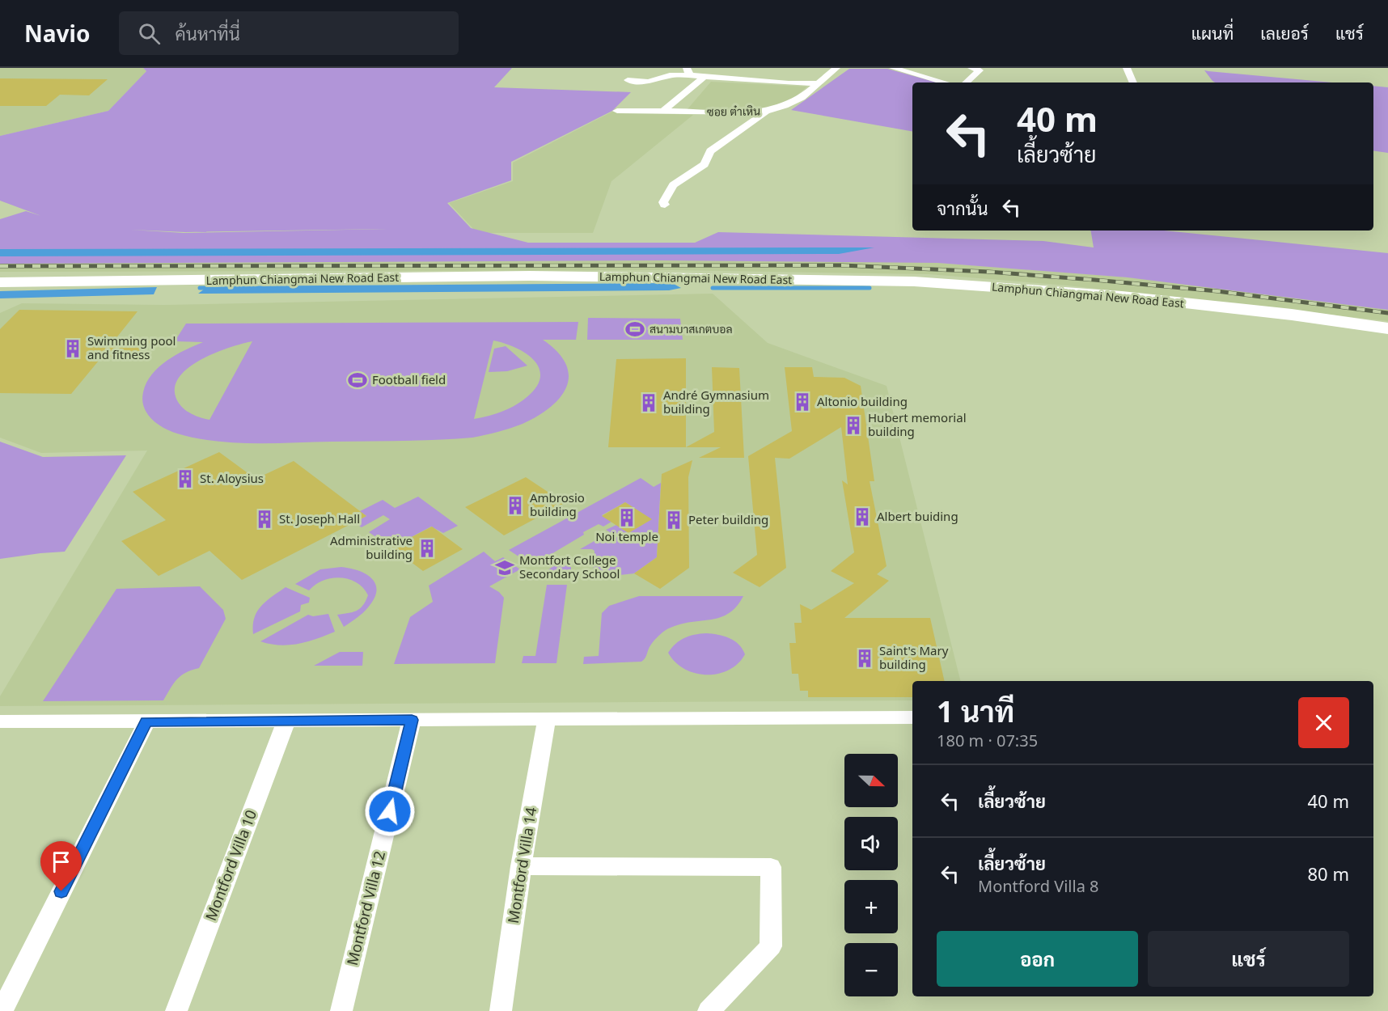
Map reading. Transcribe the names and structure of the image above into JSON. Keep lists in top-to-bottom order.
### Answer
{
  "streets": {
    "main road": ["Lamphun Chiangmai New Road East"],
    "street": [
      "ซอย ต๋าเหิน",
      "Montford Villa 10",
      "Montford Villa 14",
      "Montford Villa 12"
    ]
  },
  "places": {
    "sports": ["สนามบาสเกตบอล", "Football field"],
    "building": [
      "Swimming pool and fitness",
      "Altonio building",
      "André Gymnasium building",
      "Hubert memorial building",
      "St. Aloysius",
      "Ambrosio building",
      "Albert buiding",
      "Noi temple",
      "St. Joseph Hall",
      "Peter building",
      "Administrative building",
      "Saint's Mary building"
    ],
    "school or university": ["Montfort College Secondary School"]
  },
  "north": "right",
  "page": {
    "header": "Navio",
    "search": "ค้นหาที่นี่",
    "nav": ["แผนที่", "เลเยอร์", "แชร์"],
    "turn": ["40 m", "เลี้ยวซ้าย"],
    "then": "จากนั้น",
    "heading": ["1 นาที", "180 m · 07:35"],
    "map_buttons": ["+", "−"],
    "list": [
      {
        "name": "เลี้ยวซ้าย",
        "value": "40 m"
      },
      {
        "name": "เลี้ยวซ้าย",
        "note": "Montford Villa 8",
        "value": "80 m"
      }
    ],
    "buttons": ["ออก", "แชร์"]
  }
}
